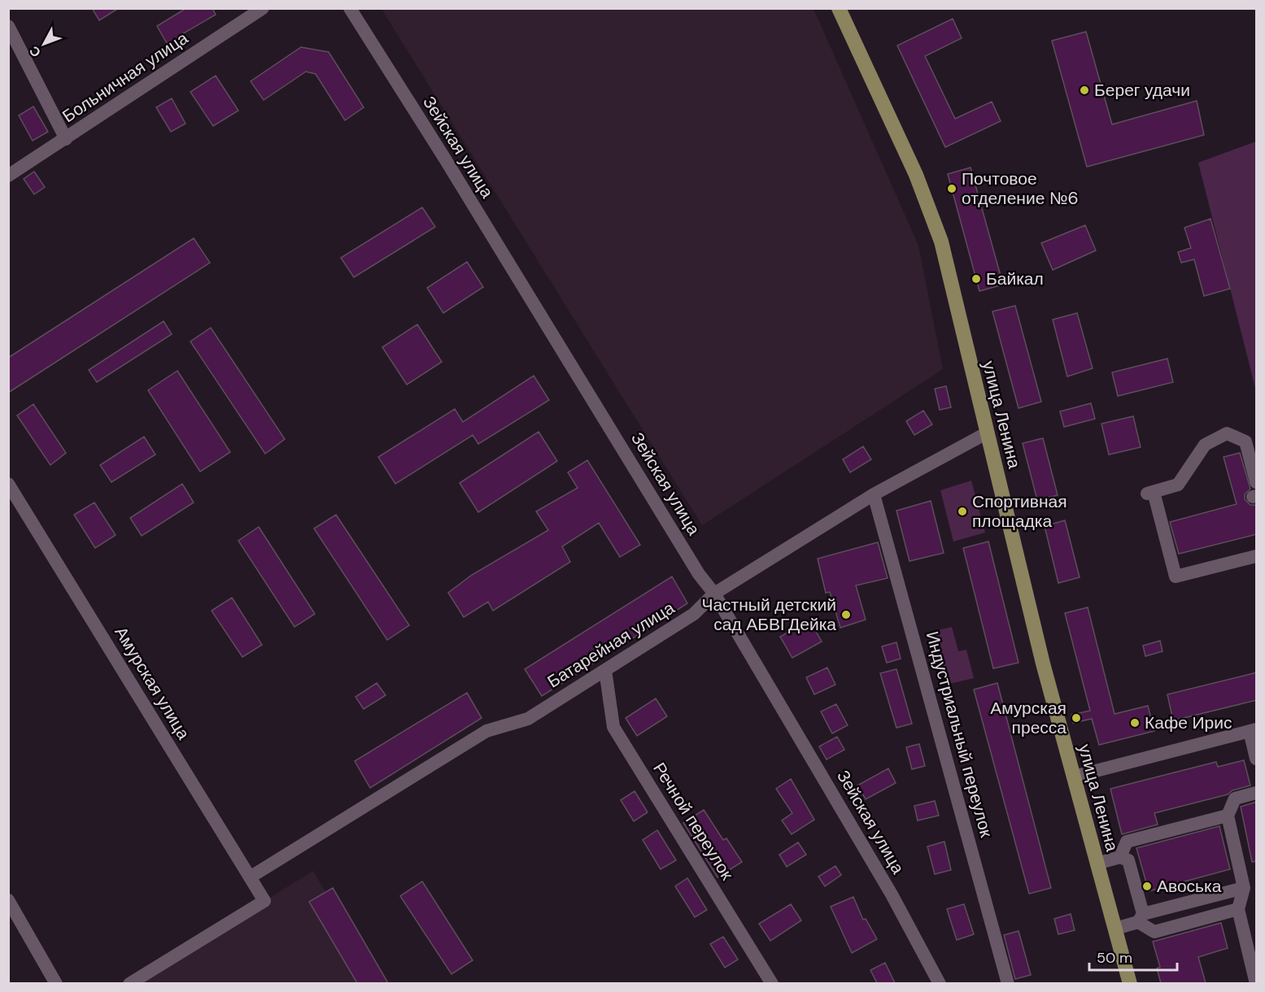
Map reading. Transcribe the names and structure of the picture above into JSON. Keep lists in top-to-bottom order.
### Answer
{
  "streets": {
    "main road": ["улица Ленина"],
    "street": [
      "Больничная улица",
      "Зейская улица",
      "Батарейная улица",
      "Амурская улица",
      "Индустриальный переулок",
      "Речной переулок"
    ]
  },
  "crossings": [
    ["Зейская улица", "Батарейная улица"],
    ["улица Ленина", "Батарейная улица"],
    ["Батарейная улица", "Амурская улица"],
    ["Батарейная улица", "Индустриальный переулок"],
    ["Батарейная улица", "Речной переулок"]
  ],
  "places": [
    "Берег удачи",
    "Почтовое отделение №6",
    "Байкал",
    "Спортивная площадка",
    "Частный детский сад АБВГДейка",
    "Амурская пресса",
    "Кафе Ирис",
    "Авоська"
  ],
  "scale_bar": "50 m",
  "north": "bottom left"
}
